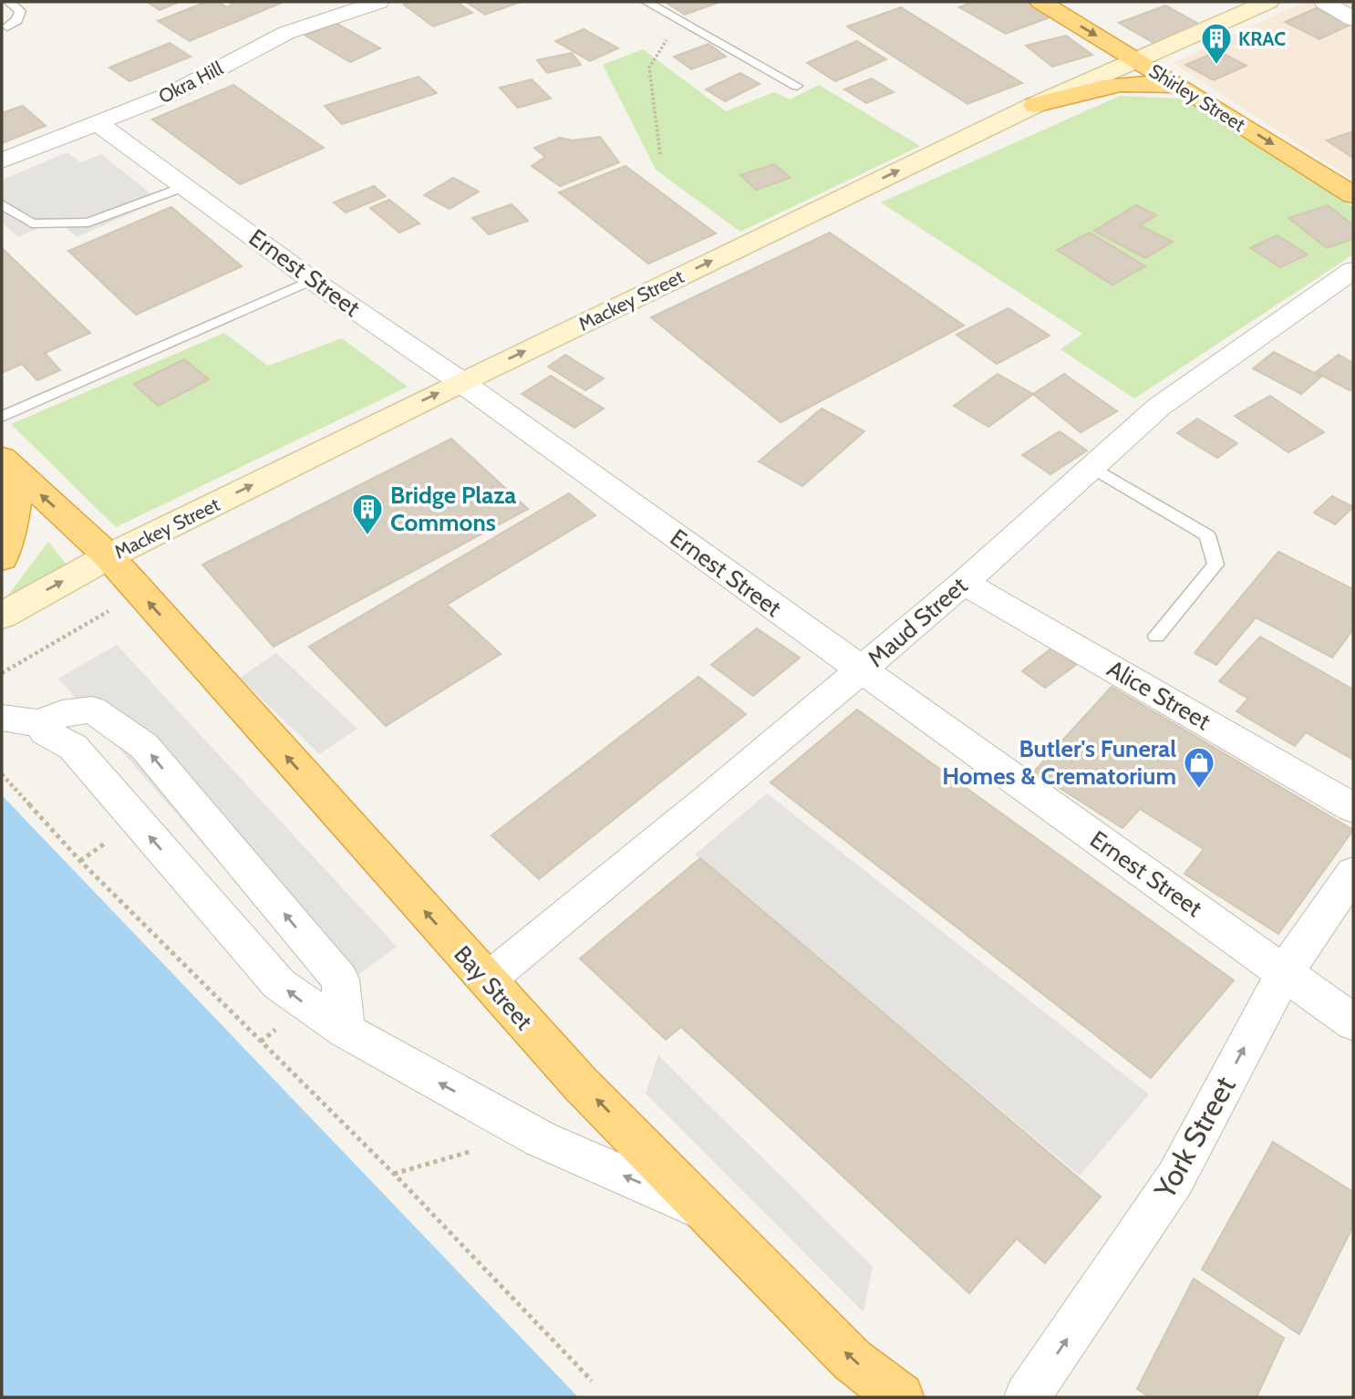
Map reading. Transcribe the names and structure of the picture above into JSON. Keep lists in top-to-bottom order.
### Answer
{
  "streets": {
    "highway": ["Shirley Street", "Bay Street"],
    "main road": ["Mackey Street"],
    "street": [
      "Okra Hill",
      "Ernest Street",
      "Maud Street",
      "Alice Street",
      "York Street"
    ]
  },
  "crossings": [
    ["Okra Hill", "Ernest Street"],
    ["Shirley Street", "Mackey Street"],
    ["Ernest Street", "Mackey Street"],
    ["Ernest Street", "Maud Street"],
    ["Ernest Street", "York Street"],
    ["Mackey Street", "Bay Street"],
    ["Maud Street", "Alice Street"],
    ["Maud Street", "Bay Street"]
  ],
  "one_way": [
    "Shirley Street",
    "Mackey Street",
    "Bay Street",
    "York Street"
  ],
  "places": {
    "building": ["KRAC", "Bridge Plaza Commons"],
    "shop": ["Butler's Funeral Homes & Crematorium"]
  }
}
